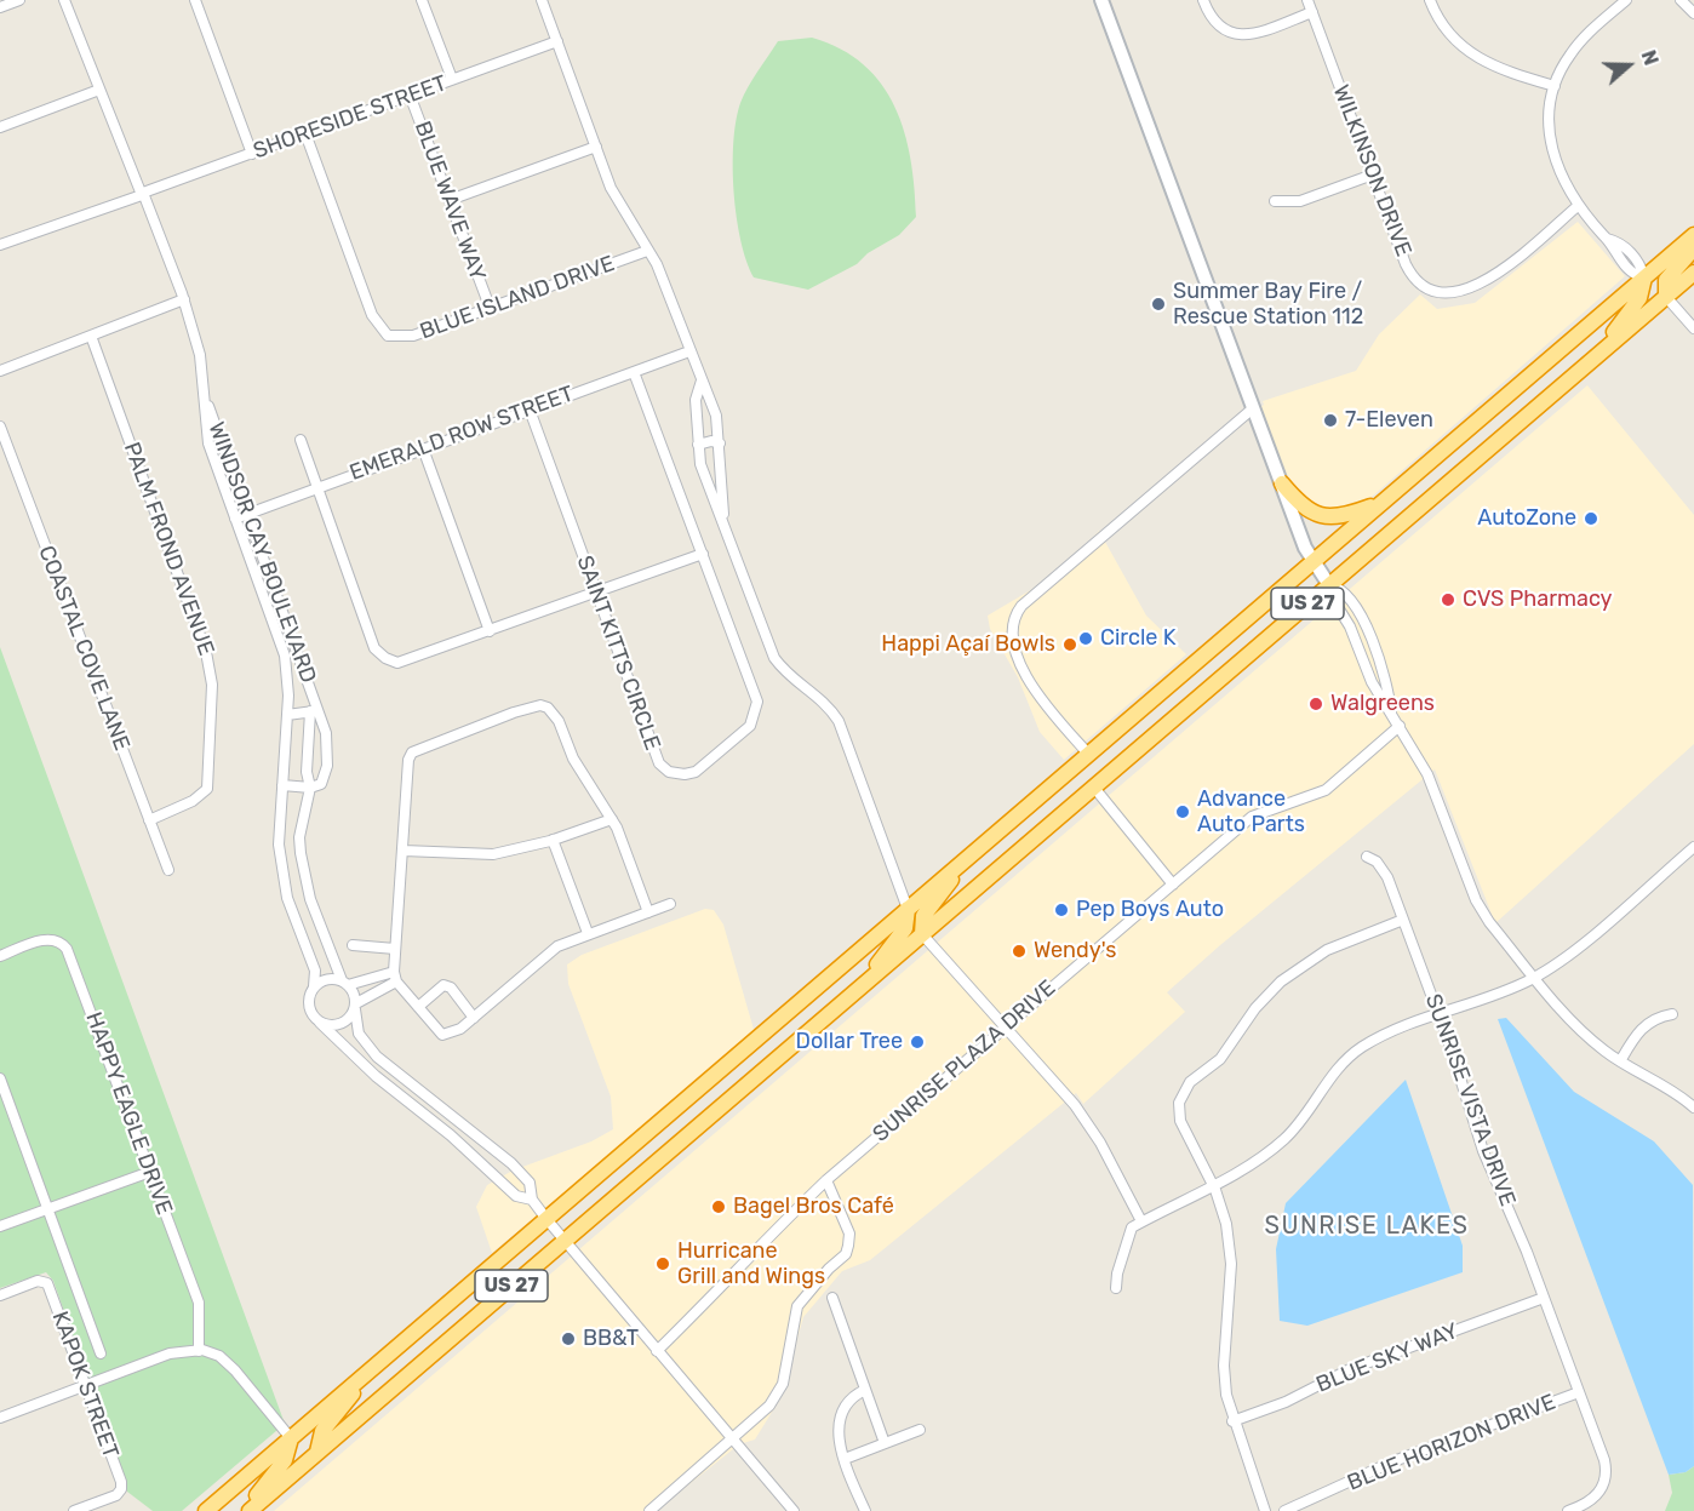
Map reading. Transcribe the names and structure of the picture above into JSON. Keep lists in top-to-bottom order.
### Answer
{
  "streets": {
    "highway": ["US 27"],
    "street": [
      "SHORESIDE STREET",
      "WILKINSON DRIVE",
      "BLUE WAVE WAY",
      "BLUE ISLAND DRIVE",
      "EMERALD ROW STREET",
      "PALM FROND AVENUE",
      "WINDSOR CAY BOULEVARD",
      "COASTAL COVE LANE",
      "SAINT KITTS CIRCLE",
      "SUNRISE PLAZA DRIVE",
      "SUNRISE VISTA DRIVE",
      "HAPPY EAGLE DRIVE",
      "BLUE SKY WAY",
      "KAPOK STREET",
      "BLUE HORIZON DRIVE"
    ]
  },
  "crossings": [
    ["SHORESIDE STREET", "BLUE WAVE WAY"],
    ["SHORESIDE STREET", "BLUE ISLAND DRIVE"],
    ["SHORESIDE STREET", "WINDSOR CAY BOULEVARD"],
    ["BLUE WAVE WAY", "BLUE ISLAND DRIVE"],
    ["EMERALD ROW STREET", "WINDSOR CAY BOULEVARD"],
    ["EMERALD ROW STREET", "SAINT KITTS CIRCLE"],
    ["PALM FROND AVENUE", "COASTAL COVE LANE"],
    ["WINDSOR CAY BOULEVARD", "US 27"],
    ["WINDSOR CAY BOULEVARD", "SUNRISE PLAZA DRIVE"],
    ["SUNRISE VISTA DRIVE", "BLUE SKY WAY"],
    ["SUNRISE VISTA DRIVE", "BLUE HORIZON DRIVE"]
  ],
  "districts": ["SUNRISE LAKES"],
  "places": [
    "Summer Bay Fire / Rescue Station 112",
    "7-Eleven",
    "AutoZone",
    "CVS Pharmacy",
    "Circle K",
    "Happi Açaí Bowls",
    "Walgreens",
    "Advance Auto Parts",
    "Pep Boys Auto",
    "Wendy's",
    "Dollar Tree",
    "Bagel Bros Café",
    "Hurricane Grill and Wings",
    "BB&T"
  ],
  "north": "right"
}
